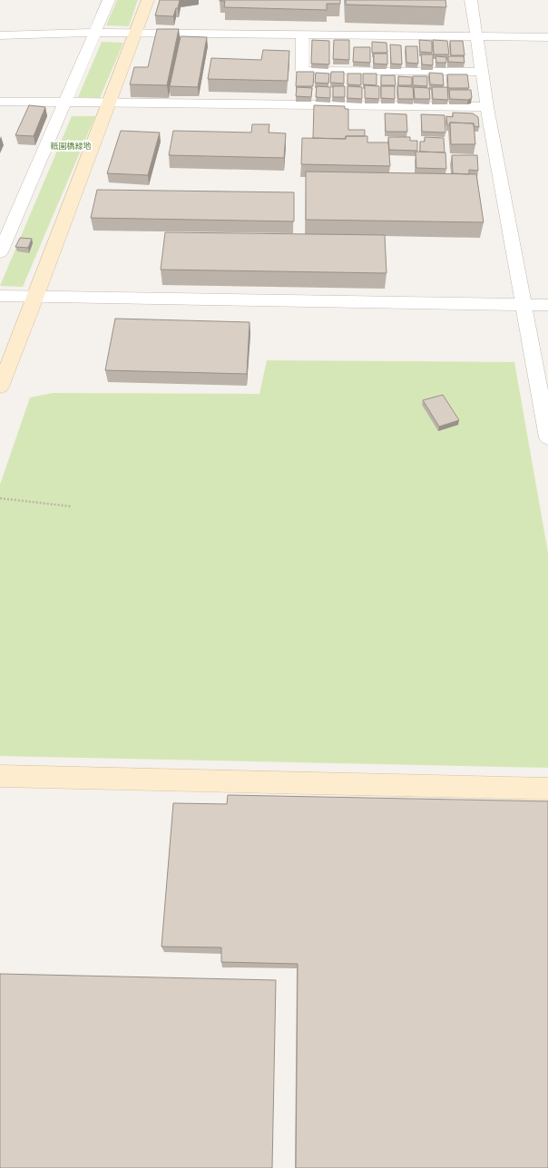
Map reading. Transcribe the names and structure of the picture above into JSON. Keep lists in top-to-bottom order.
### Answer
{
  "parks": ["祇園橋緑地"]
}
